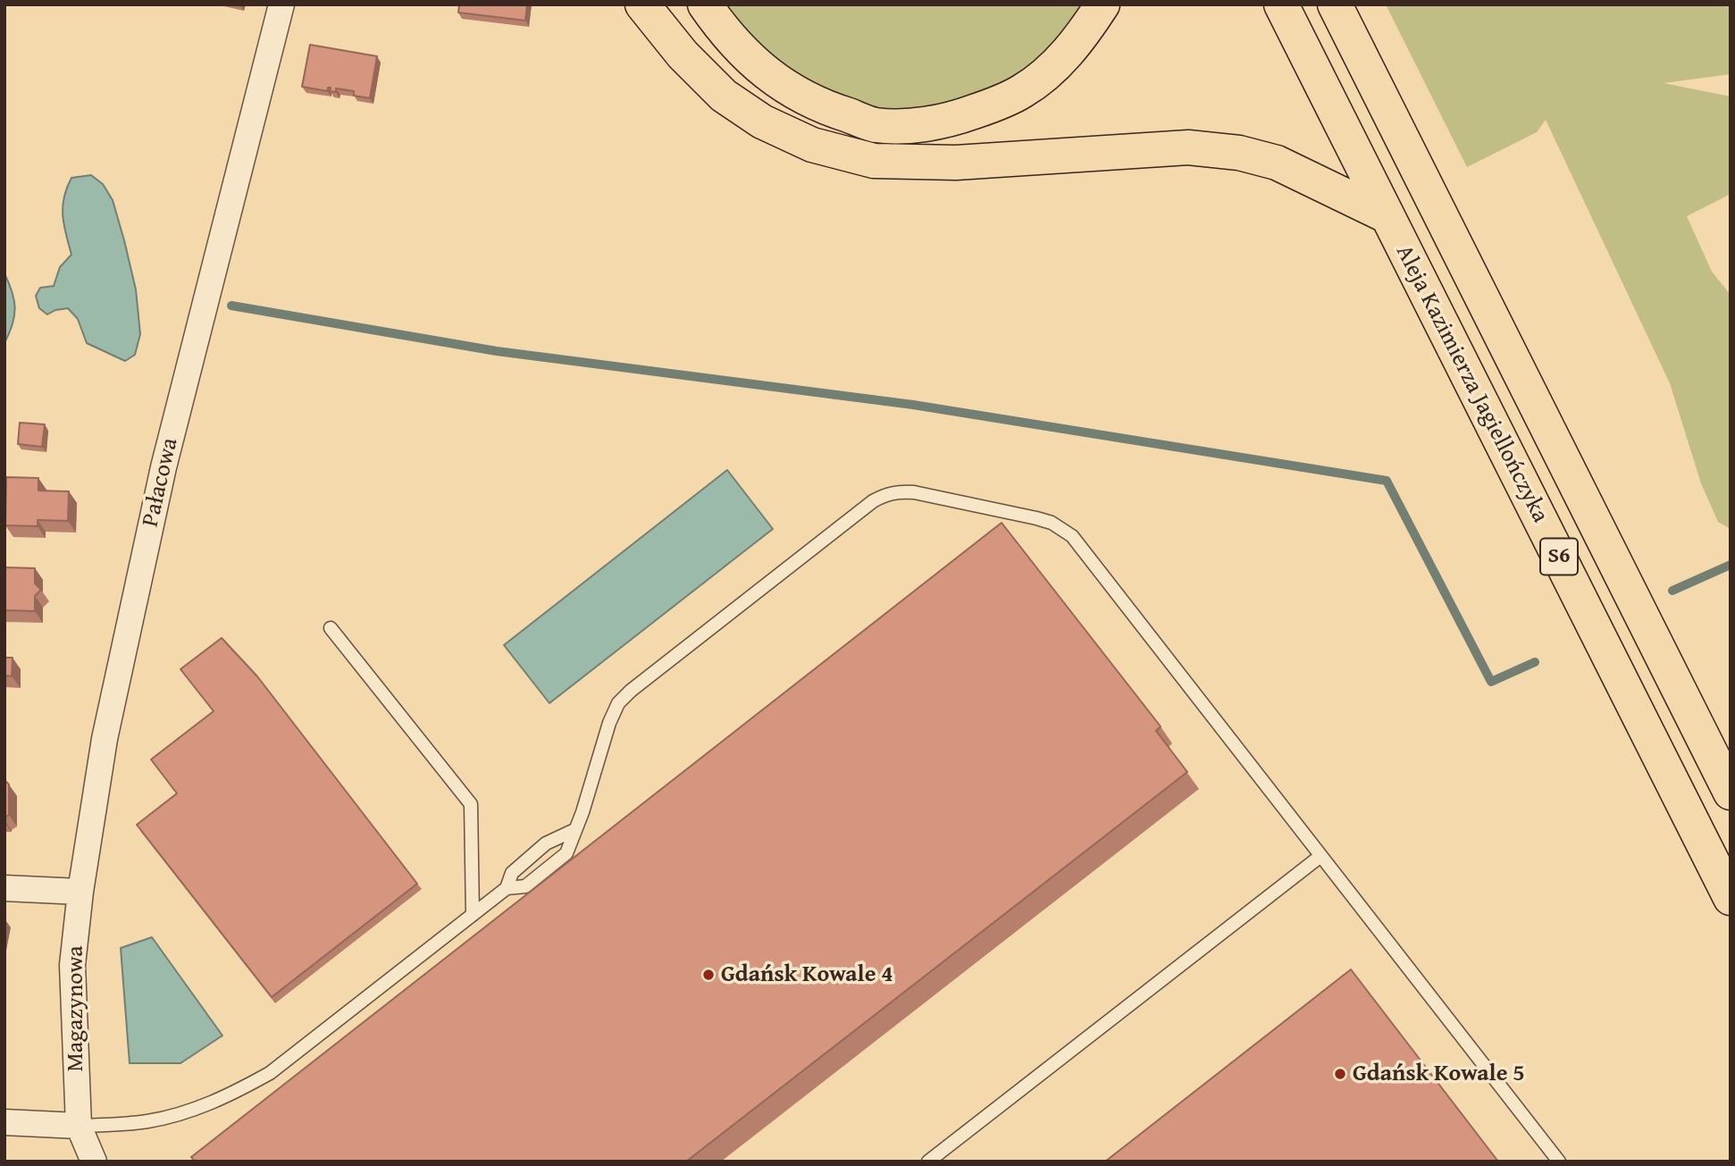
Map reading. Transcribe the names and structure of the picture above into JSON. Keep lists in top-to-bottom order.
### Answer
{
  "streets": {
    "highway": ["Aleja Kazimierza Jagiellończyka", "S6"],
    "street": ["Pałacowa", "Magazynowa"]
  },
  "crossings": [
    ["Pałacowa", "Magazynowa"]
  ],
  "places": ["Gdańsk Kowale 4", "Gdańsk Kowale 5"]
}
